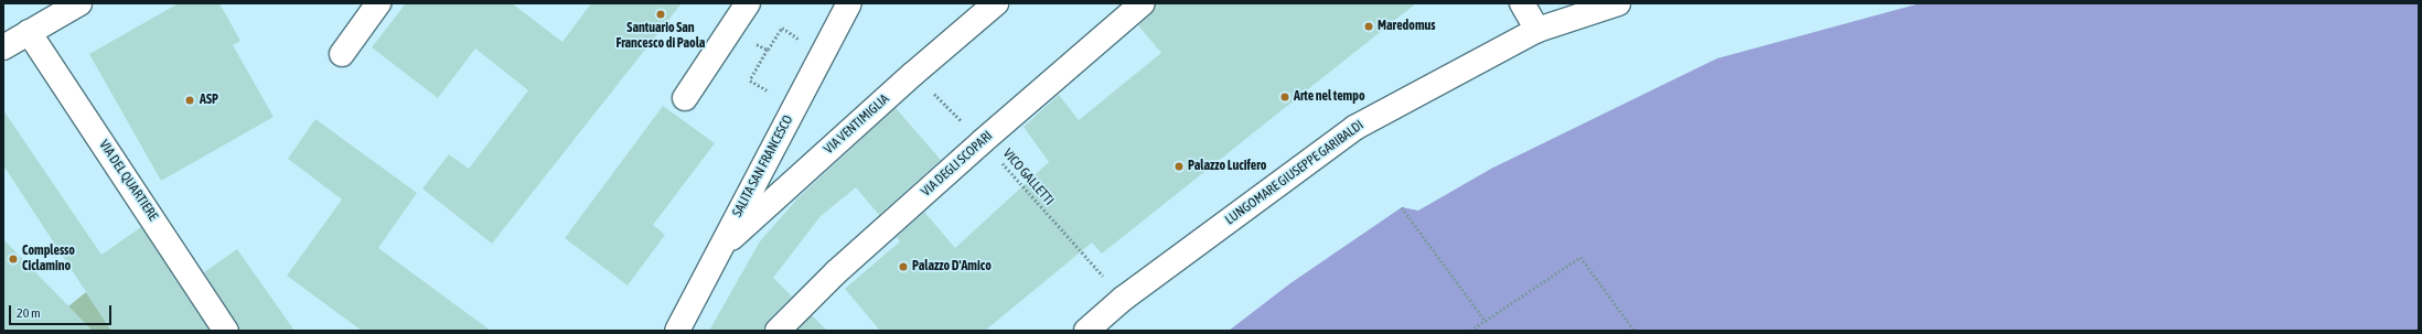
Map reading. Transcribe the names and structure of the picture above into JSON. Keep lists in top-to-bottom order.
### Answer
{
  "streets": {
    "street": [
      "VIA VENTIMIGLIA",
      "VIA DEGLI SCOPARI",
      "SALITA SAN FRANCESCO",
      "LUNGOMARE GIUSEPPE GARIBALDI",
      "VIA DEL QUARTIERE"
    ],
    "path": ["VICO GALLETTI"]
  },
  "crossings": [
    ["VIA VENTIMIGLIA", "SALITA SAN FRANCESCO"],
    ["VIA VENTIMIGLIA", "VICO GALLETTI"],
    ["VIA DEGLI SCOPARI", "VICO GALLETTI"],
    ["LUNGOMARE GIUSEPPE GARIBALDI", "VICO GALLETTI"]
  ],
  "places": [
    "Santuario San Francesco di Paola",
    "Maredomus",
    "Arte nel tempo",
    "ASP",
    "Palazzo Lucifero",
    "Complesso Ciclamino",
    "Palazzo D'Amico"
  ],
  "scale_bar": "20 m"
}
